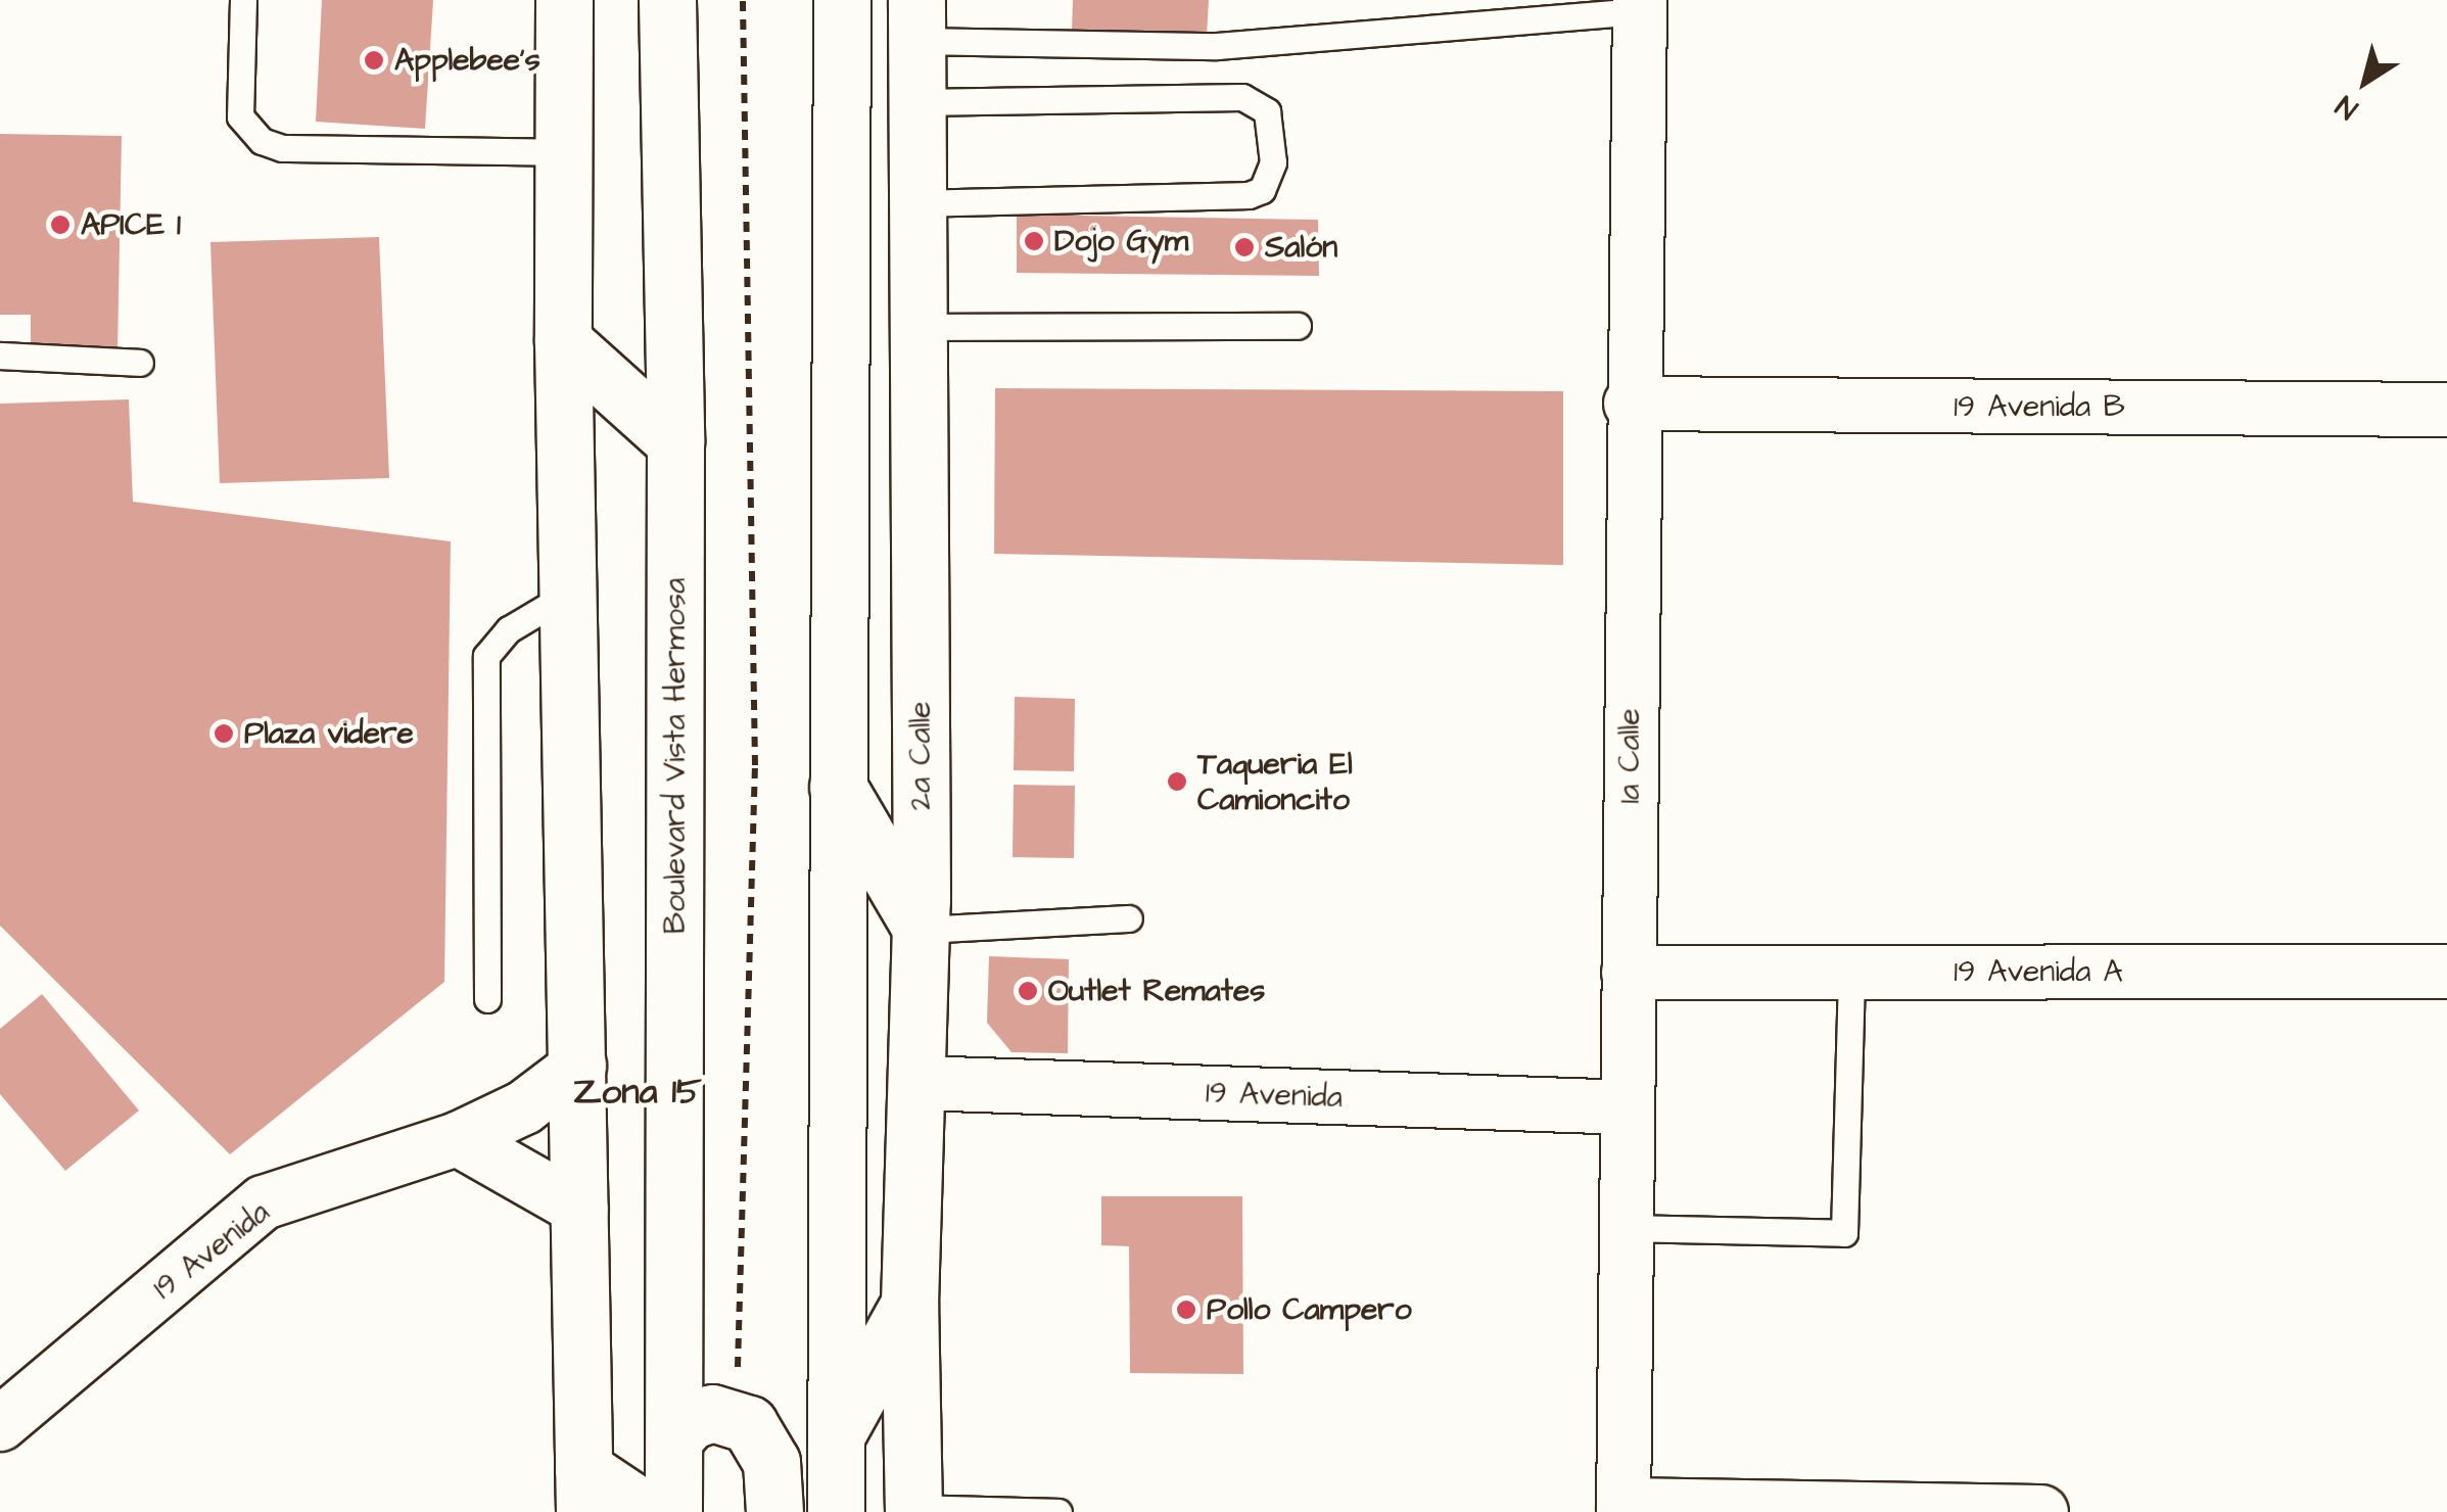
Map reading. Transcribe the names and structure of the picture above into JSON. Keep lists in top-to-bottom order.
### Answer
{
  "streets": {
    "main road": ["Boulevard Vista Hermosa", "2a Calle"],
    "street": [
      "19 Avenida B",
      "1a Calle",
      "19 Avenida A",
      "19 Avenida"
    ]
  },
  "crossings": [
    ["19 Avenida B", "1a Calle"],
    ["2a Calle", "19 Avenida"],
    ["1a Calle", "19 Avenida A"],
    ["1a Calle", "19 Avenida"]
  ],
  "districts": ["Zona 15"],
  "places": [
    "Applebee's",
    "APICE 1",
    "Dojo Gym",
    "Salón",
    "Plaza videre",
    "Taqueria El Camioncito",
    "Outlet Remates",
    "Pollo Campero"
  ],
  "north": "bottom left"
}
